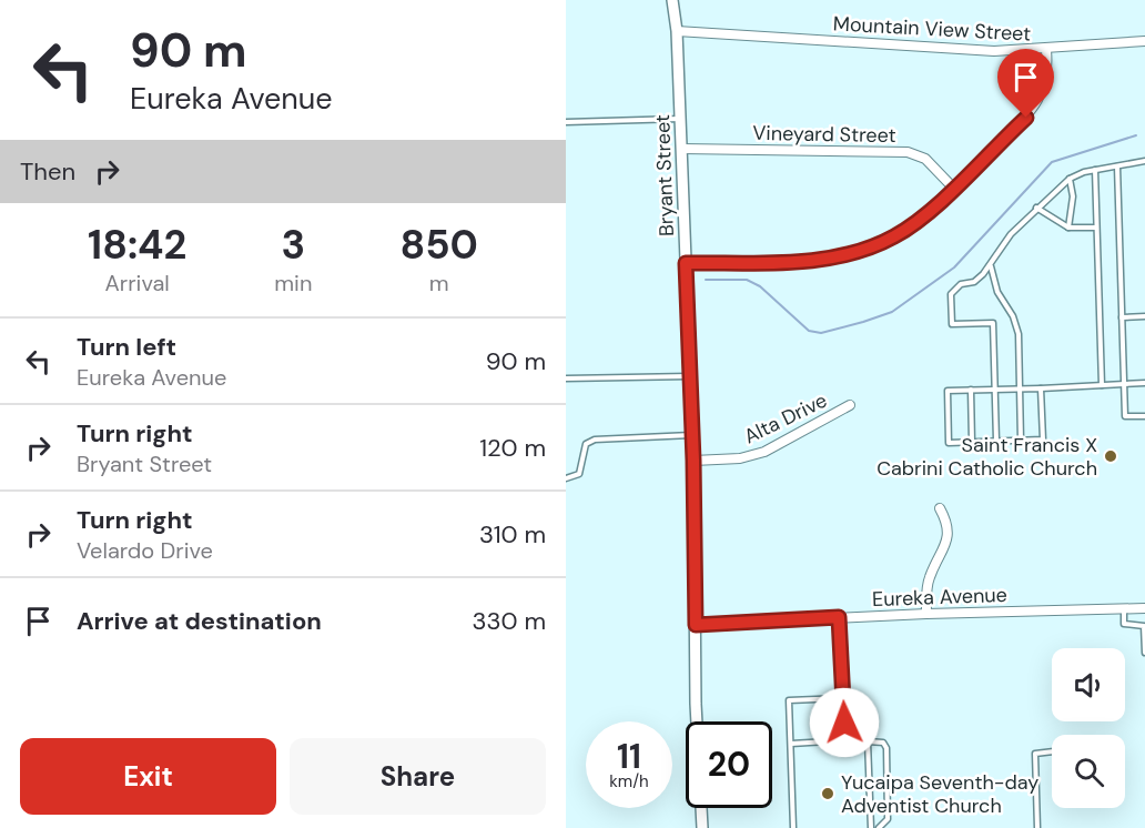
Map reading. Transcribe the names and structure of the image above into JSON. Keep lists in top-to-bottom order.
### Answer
{
  "streets": {
    "street": [
      "Mountain View Street",
      "Vineyard Street",
      "Bryant Street",
      "Alta Drive",
      "Eureka Avenue"
    ]
  },
  "crossings": [
    ["Mountain View Street", "Bryant Street"],
    ["Vineyard Street", "Bryant Street"],
    ["Bryant Street", "Alta Drive"],
    ["Bryant Street", "Eureka Avenue"]
  ],
  "places": ["Saint Francis X Cabrini Catholic Church", "Yucaipa Seventh-day Adventist Church"],
  "page": {
    "turn": ["90 m", "Eureka Avenue"],
    "then": "Then",
    "eta": [
      "18:42",
      "Arrival",
      "3",
      "min",
      "850",
      "m"
    ],
    "list": [
      {
        "name": "Turn left",
        "note": "Eureka Avenue",
        "value": "90 m"
      },
      {
        "name": "Turn right",
        "note": "Bryant Street",
        "value": "120 m"
      },
      {
        "name": "Turn right",
        "note": "Velardo Drive",
        "value": "310 m"
      },
      {
        "name": "Arrive at destination",
        "value": "330 m"
      }
    ],
    "speed": "11 km/h",
    "limit": "20",
    "buttons": ["Exit", "Share"]
  }
}
